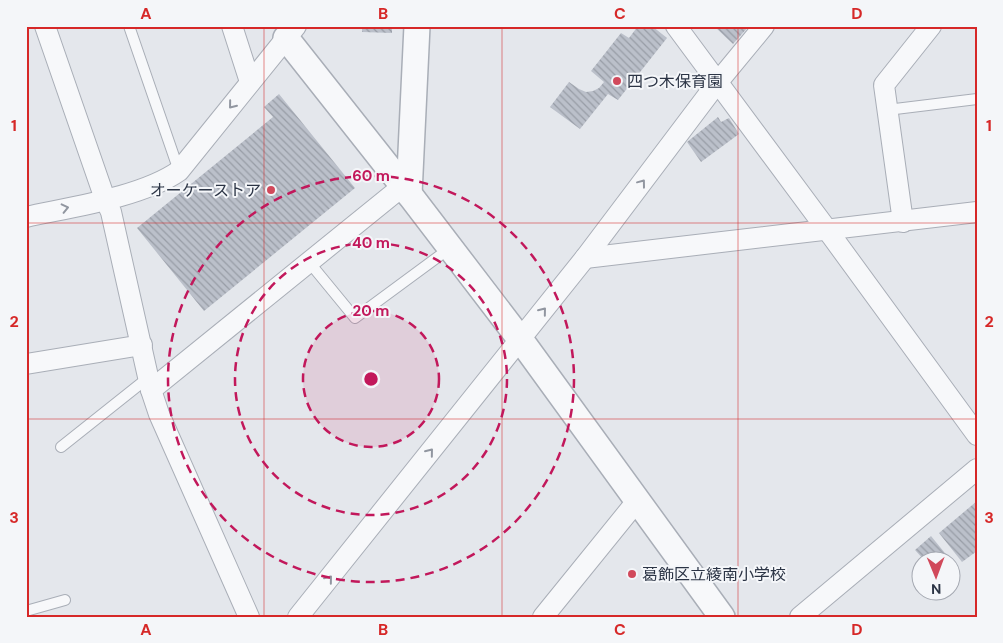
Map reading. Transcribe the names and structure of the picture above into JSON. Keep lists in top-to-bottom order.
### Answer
{
  "places": ["四つ木保育園", "オーケーストア", "葛飾区立綾南小学校"],
  "north": "bottom",
  "grid": {
    "columns": [
      "A",
      "B",
      "C",
      "D"
    ],
    "rows": ["1", "2", "3"]
  },
  "rings": ["60 m", "40 m", "20 m"]
}
